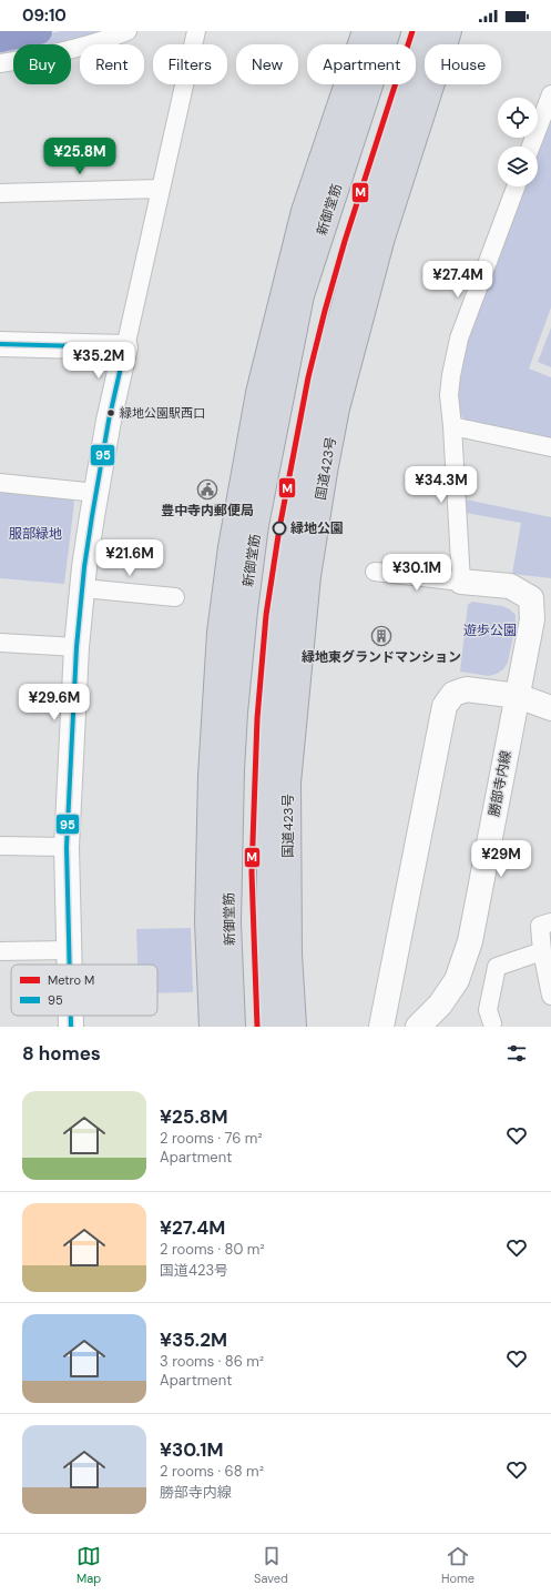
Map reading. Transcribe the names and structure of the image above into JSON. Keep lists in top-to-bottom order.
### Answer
{
  "streets": {
    "highway": ["新御堂筋", "国道423号"],
    "street": ["勝部寺内線"]
  },
  "parks": ["服部緑地", "遊歩公園"],
  "places": {
    "other": ["緑地公園駅西口", "緑地公園"],
    "public building": ["豊中寺内郵便局"],
    "building": ["緑地東グランドマンション"]
  },
  "lines": ["metro line M", "transit line 95"],
  "legend": ["Metro M", "95"],
  "page": {
    "status": "09:10",
    "chip": [
      "Buy",
      "Rent",
      "Filters",
      "New",
      "Apartment",
      "House"
    ],
    "price": [
      "¥25.8M",
      "¥27.4M",
      "¥35.2M",
      "¥34.3M",
      "¥21.6M",
      "¥30.1M",
      "¥29.6M",
      "¥29M"
    ],
    "heading": "8 homes",
    "list": [
      {
        "name": "¥25.8M",
        "note": "2 rooms · 76 m² · Apartment"
      },
      {
        "name": "¥27.4M",
        "note": "2 rooms · 80 m² · 国道423号"
      },
      {
        "name": "¥35.2M",
        "note": "3 rooms · 86 m² · Apartment"
      },
      {
        "name": "¥30.1M",
        "note": "2 rooms · 68 m² · 勝部寺内線"
      }
    ],
    "tabs": ["Map", "Saved", "Home"]
  }
}
